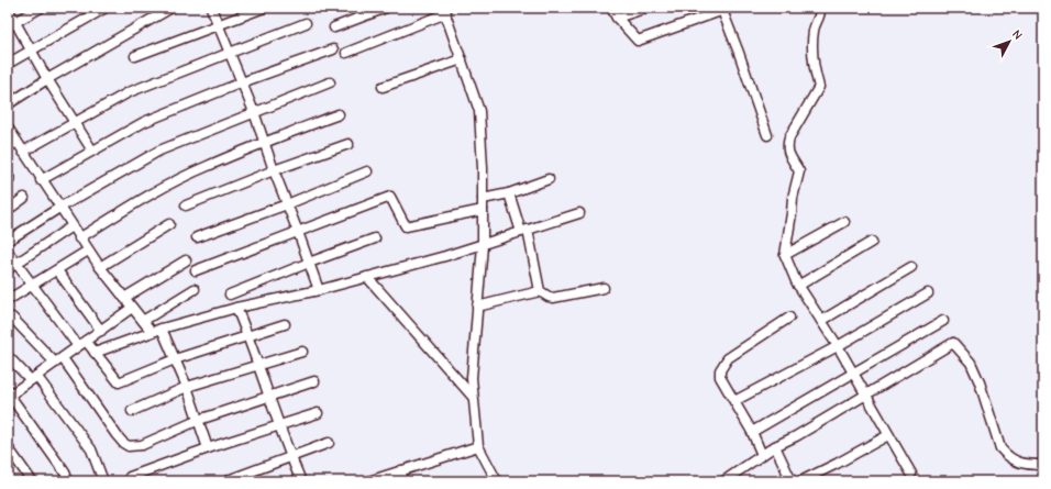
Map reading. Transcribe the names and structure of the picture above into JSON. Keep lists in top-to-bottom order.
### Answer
{
  "north": "top right"
}
